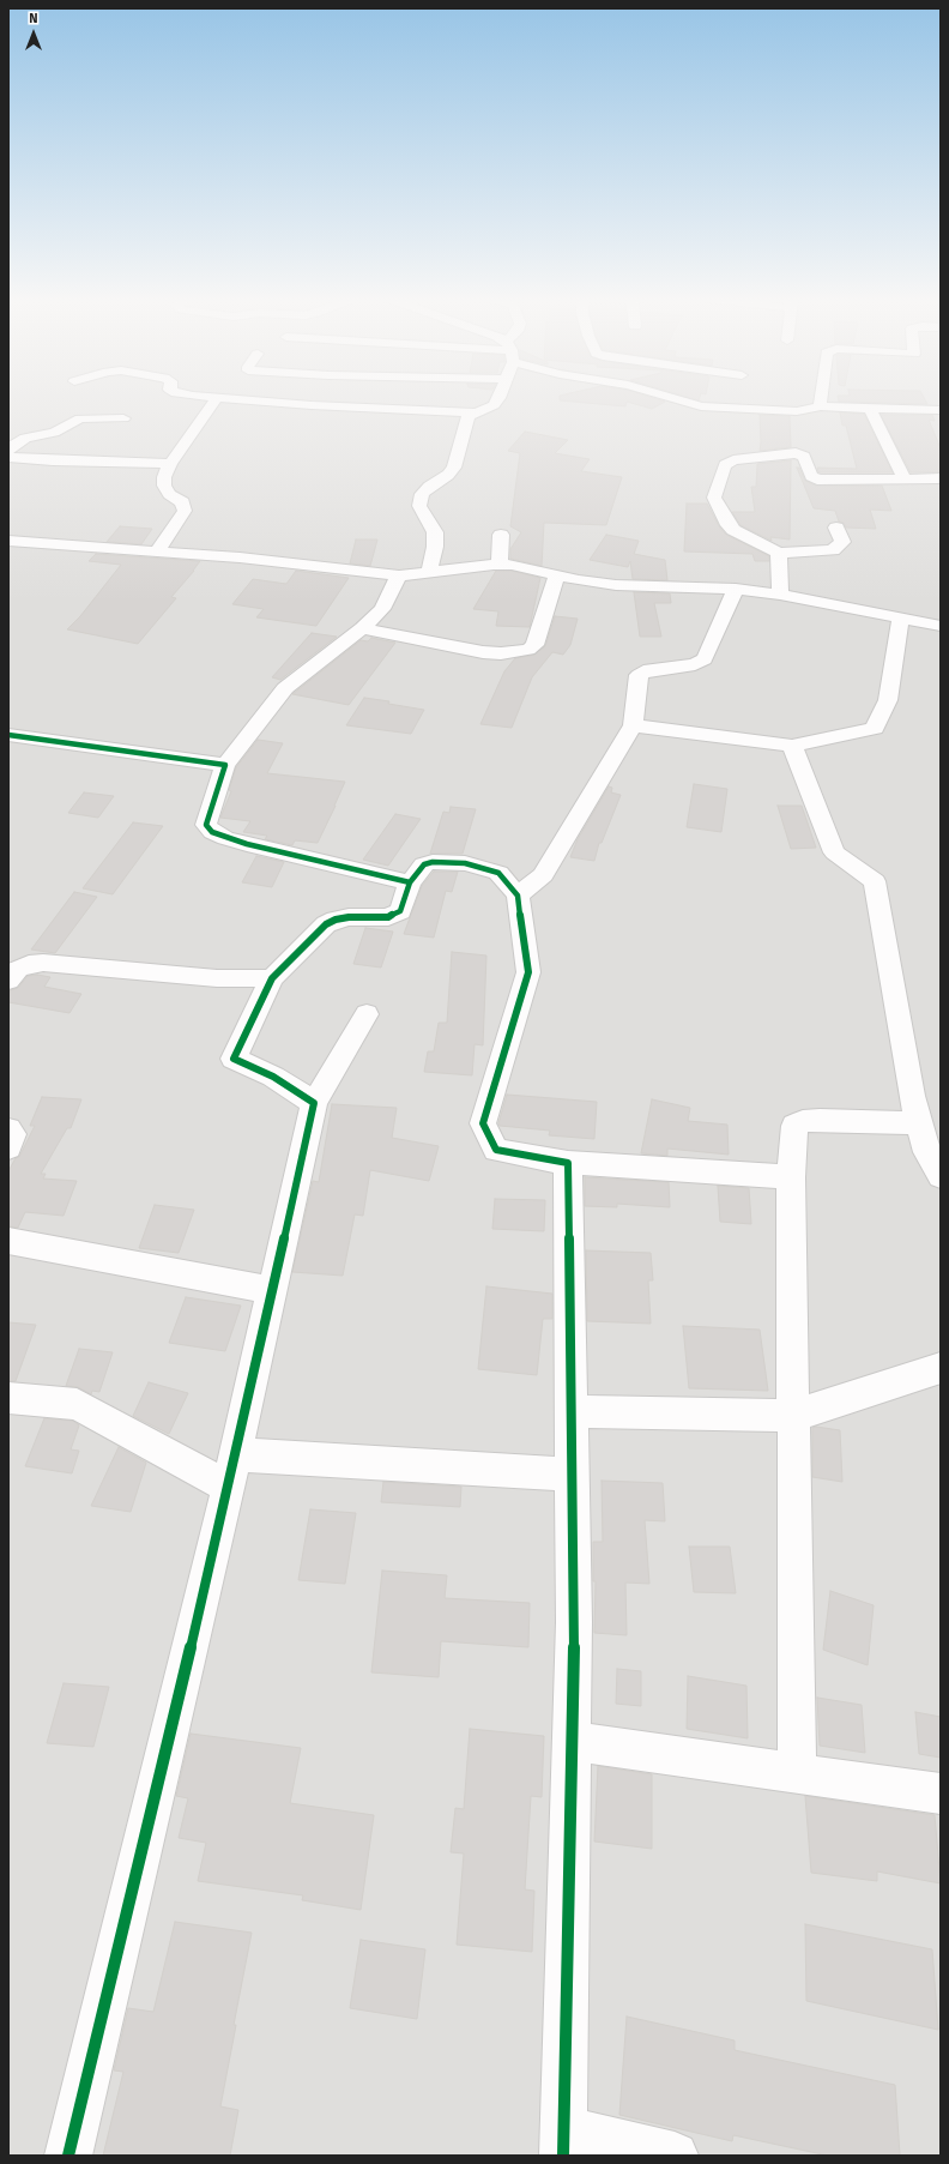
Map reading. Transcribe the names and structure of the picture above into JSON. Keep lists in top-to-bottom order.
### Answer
{
  "north": "top"
}
